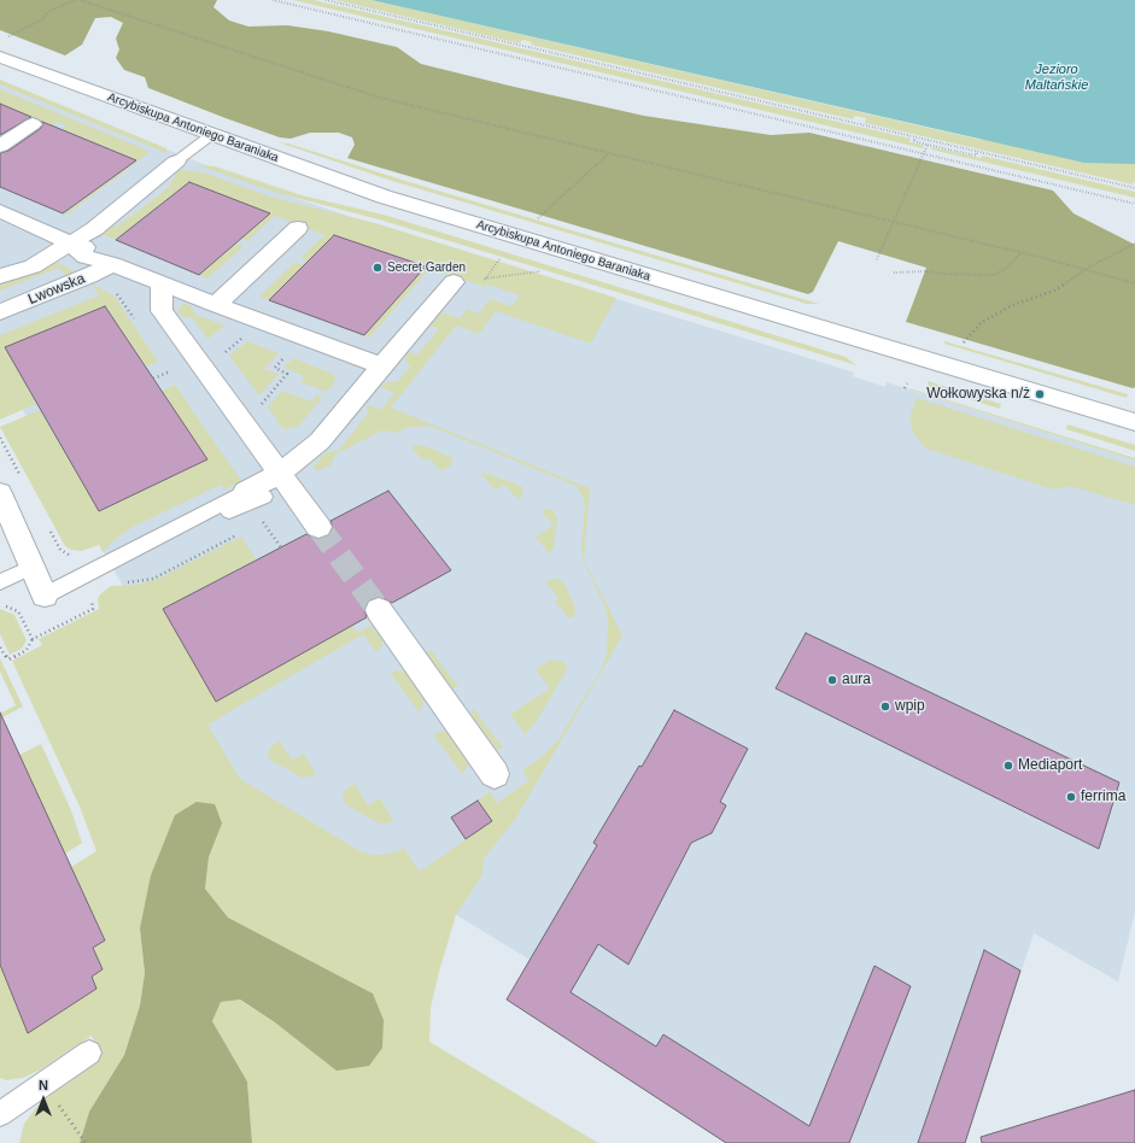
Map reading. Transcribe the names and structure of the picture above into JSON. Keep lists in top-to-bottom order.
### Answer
{
  "streets": {
    "street": ["Arcybiskupa Antoniego Baraniaka", "Lwowska"]
  },
  "water": ["Jezioro Maltańskie"],
  "places": [
    "Secret Garden",
    "Wołkowyska n/ż",
    "aura",
    "wpip",
    "Mediaport",
    "ferrima"
  ],
  "north": "top"
}
